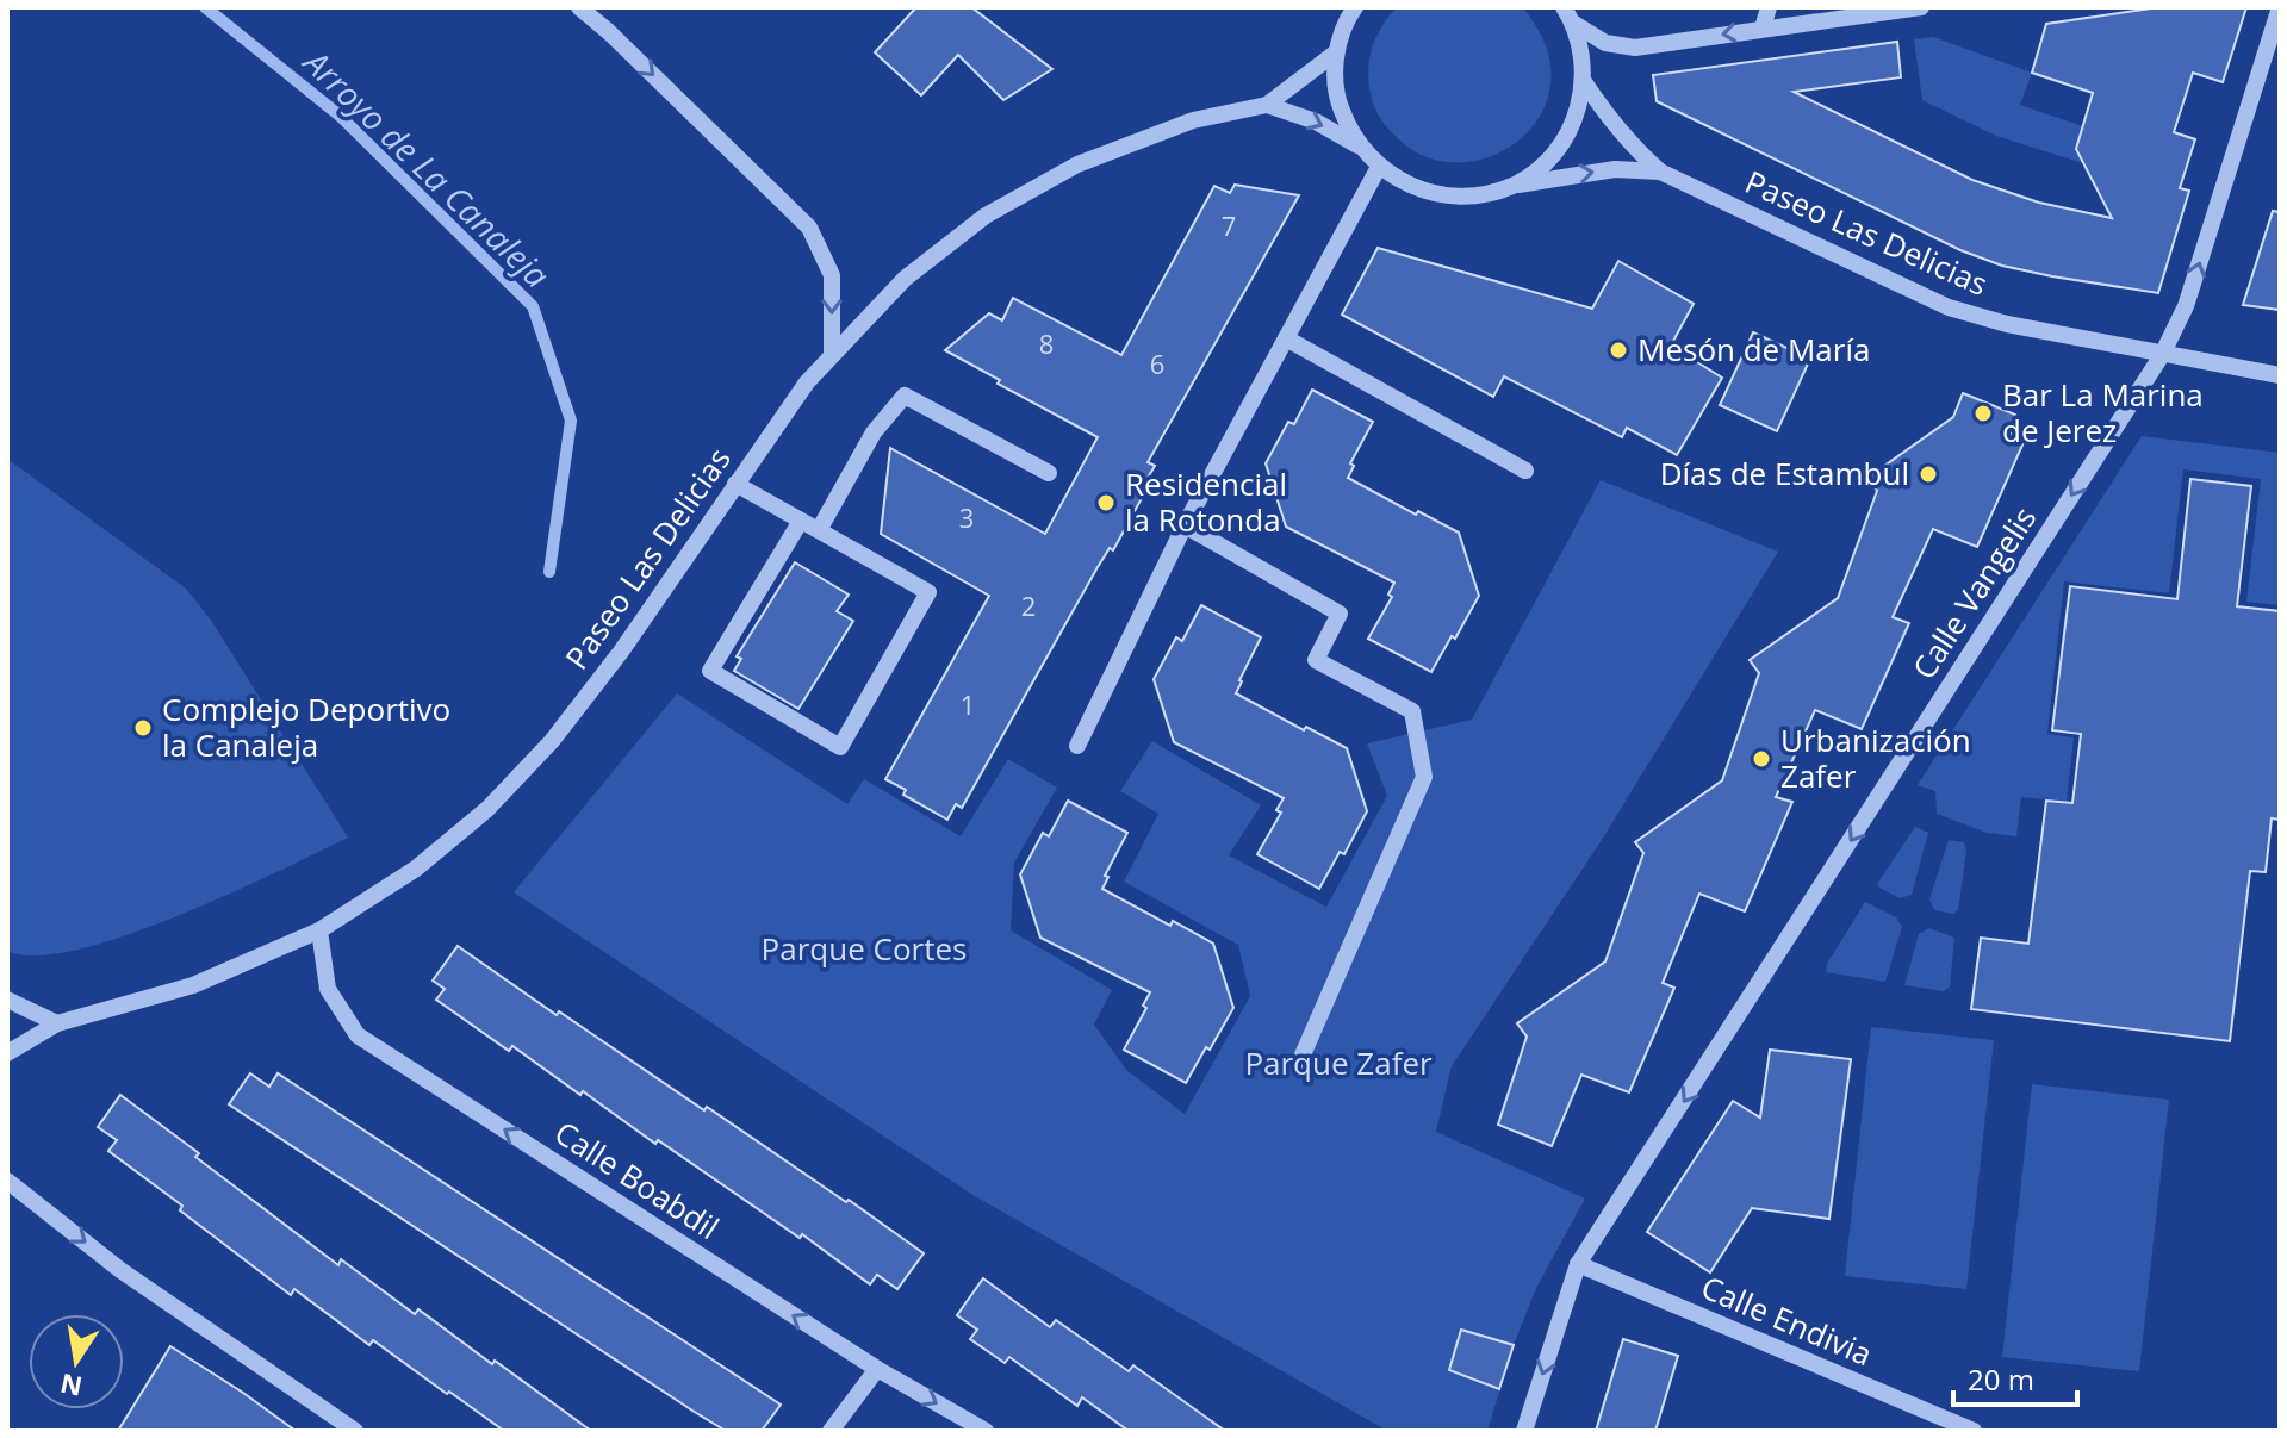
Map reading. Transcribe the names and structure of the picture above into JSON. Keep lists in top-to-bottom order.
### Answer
{
  "streets": {
    "street": [
      "Paseo Las Delicias",
      "Calle Vangelis",
      "Calle Boabdil",
      "Calle Endivia"
    ]
  },
  "crossings": [
    ["Paseo Las Delicias", "Calle Vangelis"],
    ["Paseo Las Delicias", "Calle Boabdil"],
    ["Calle Vangelis", "Calle Endivia"]
  ],
  "water": ["Arroyo de La Canaleja"],
  "parks": ["Parque Cortes", "Parque Zafer"],
  "places": [
    "Mesón de María",
    "Bar La Marina de Jerez",
    "Días de Estambul",
    "Residencial la Rotonda",
    "Complejo Deportivo la Canaleja",
    "Urbanización Zafer"
  ],
  "house_numbers": [
    "7",
    "8",
    "6",
    "3",
    "2",
    "1"
  ],
  "scale_bar": "20 m",
  "north": "bottom"
}
